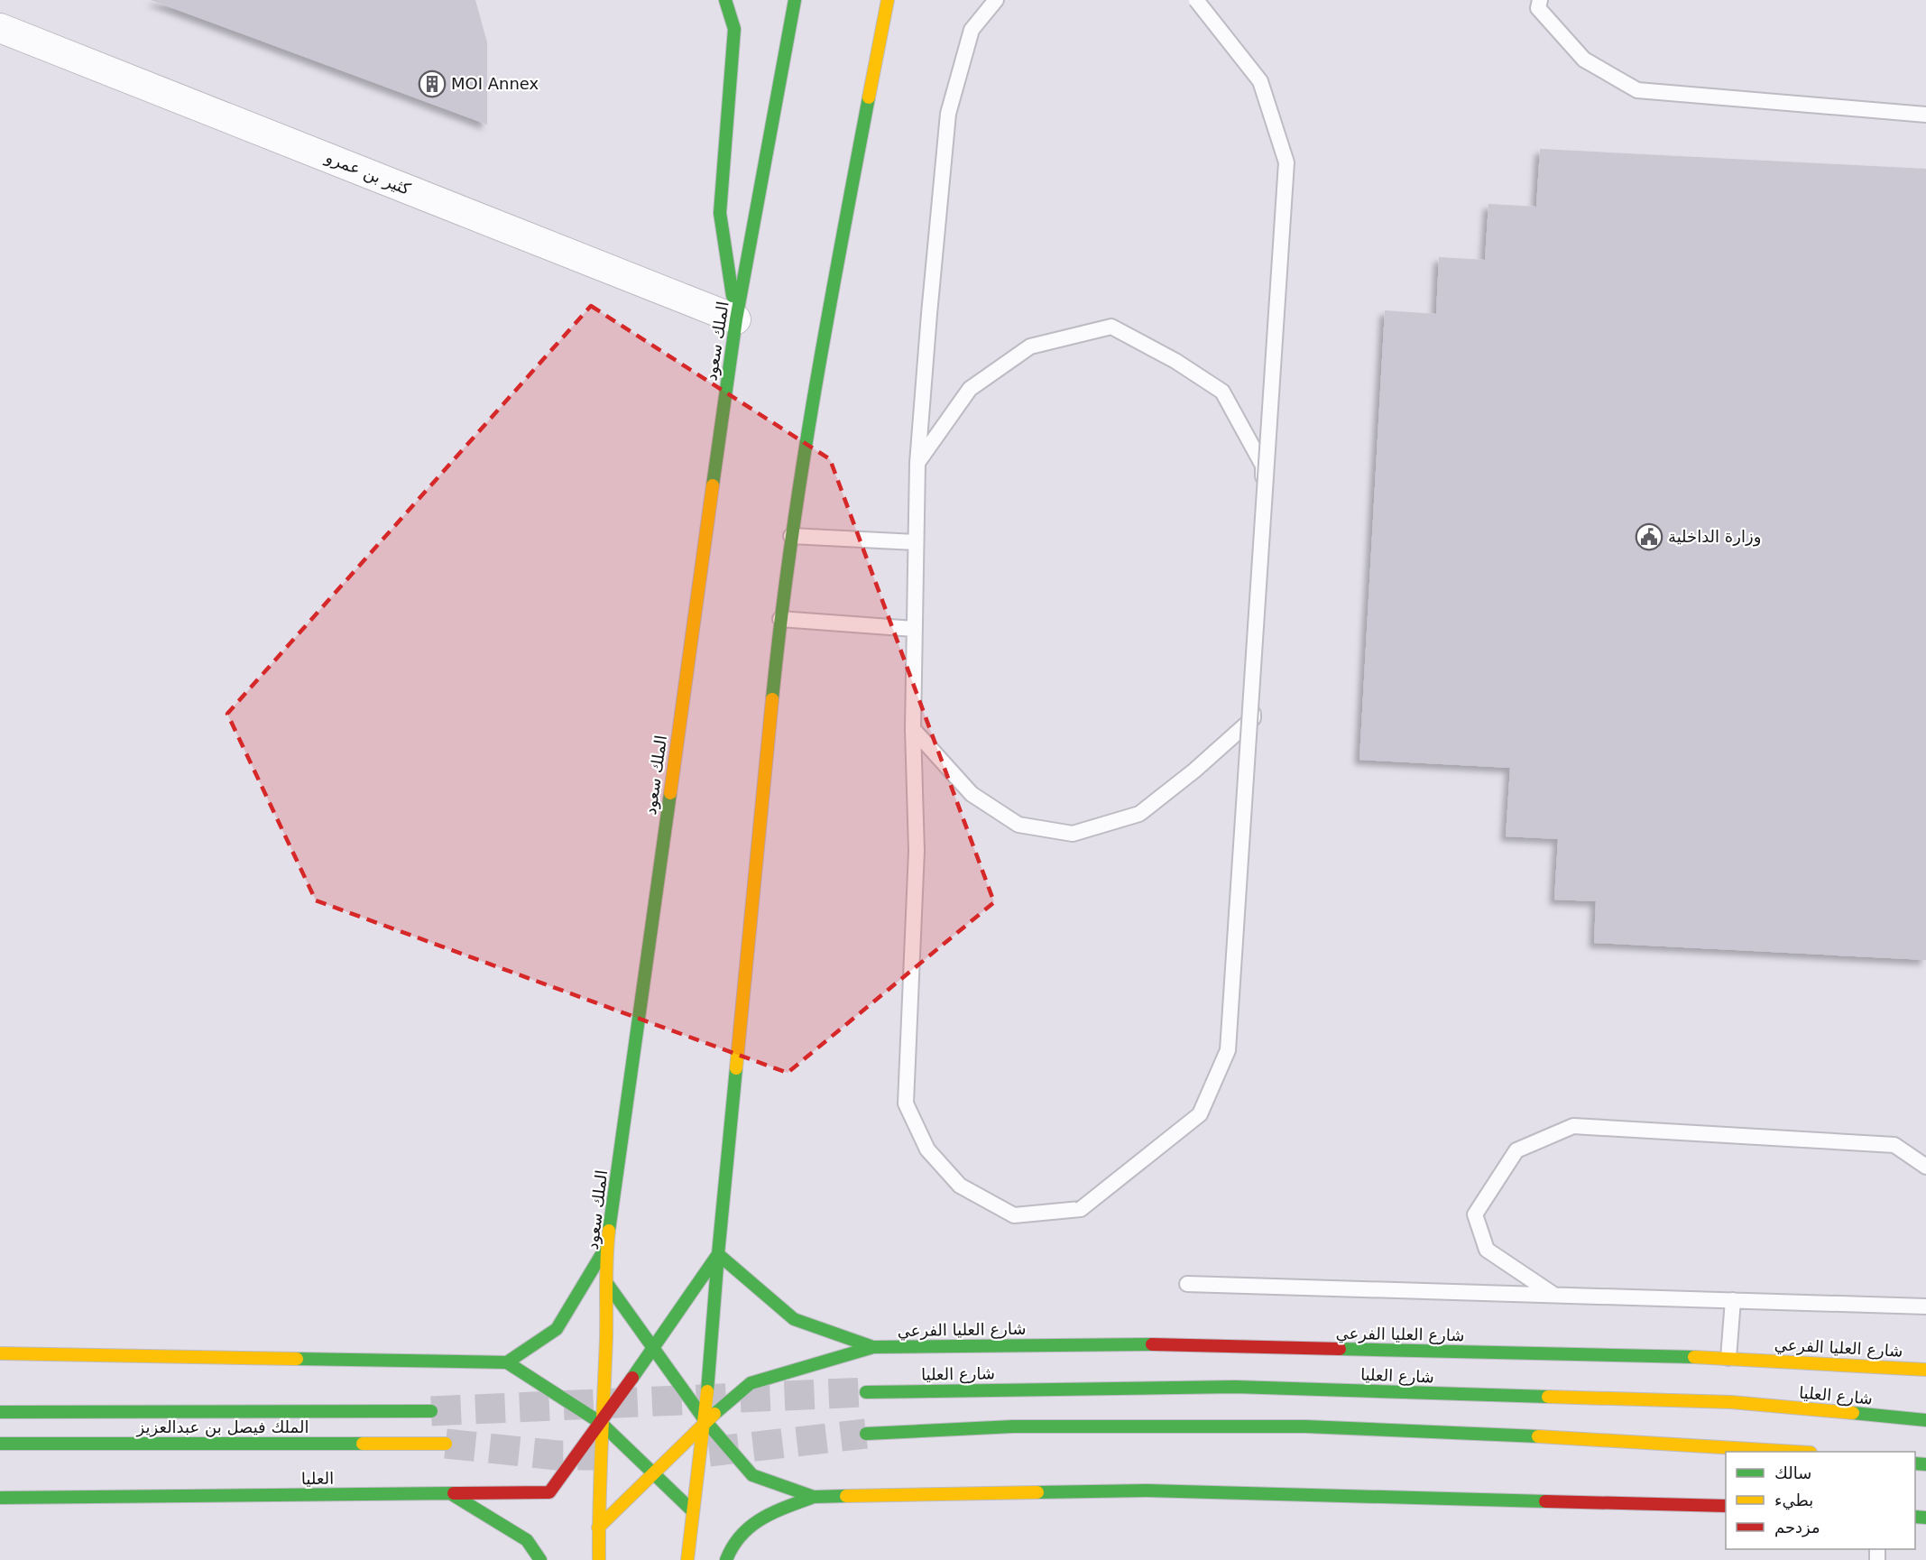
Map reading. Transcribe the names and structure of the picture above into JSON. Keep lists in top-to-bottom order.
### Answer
{
  "streets": {
    "main road": [
      "الملك سعود",
      "شارع العليا الفرعي",
      "شارع العليا",
      "الملك فيصل بن عبدالعزيز",
      "العليا"
    ],
    "street": ["كثير بن عمرو"]
  },
  "crossings": [
    ["كثير بن عمرو", "الملك سعود"],
    ["الملك سعود", "شارع العليا الفرعي"],
    ["الملك سعود", "العليا"],
    ["شارع العليا الفرعي", "العليا"]
  ],
  "places": {
    "building": ["MOI Annex"],
    "public building": ["وزارة الداخلية"]
  },
  "legend": ["سالك", "بطيء", "مزدحم"]
}
